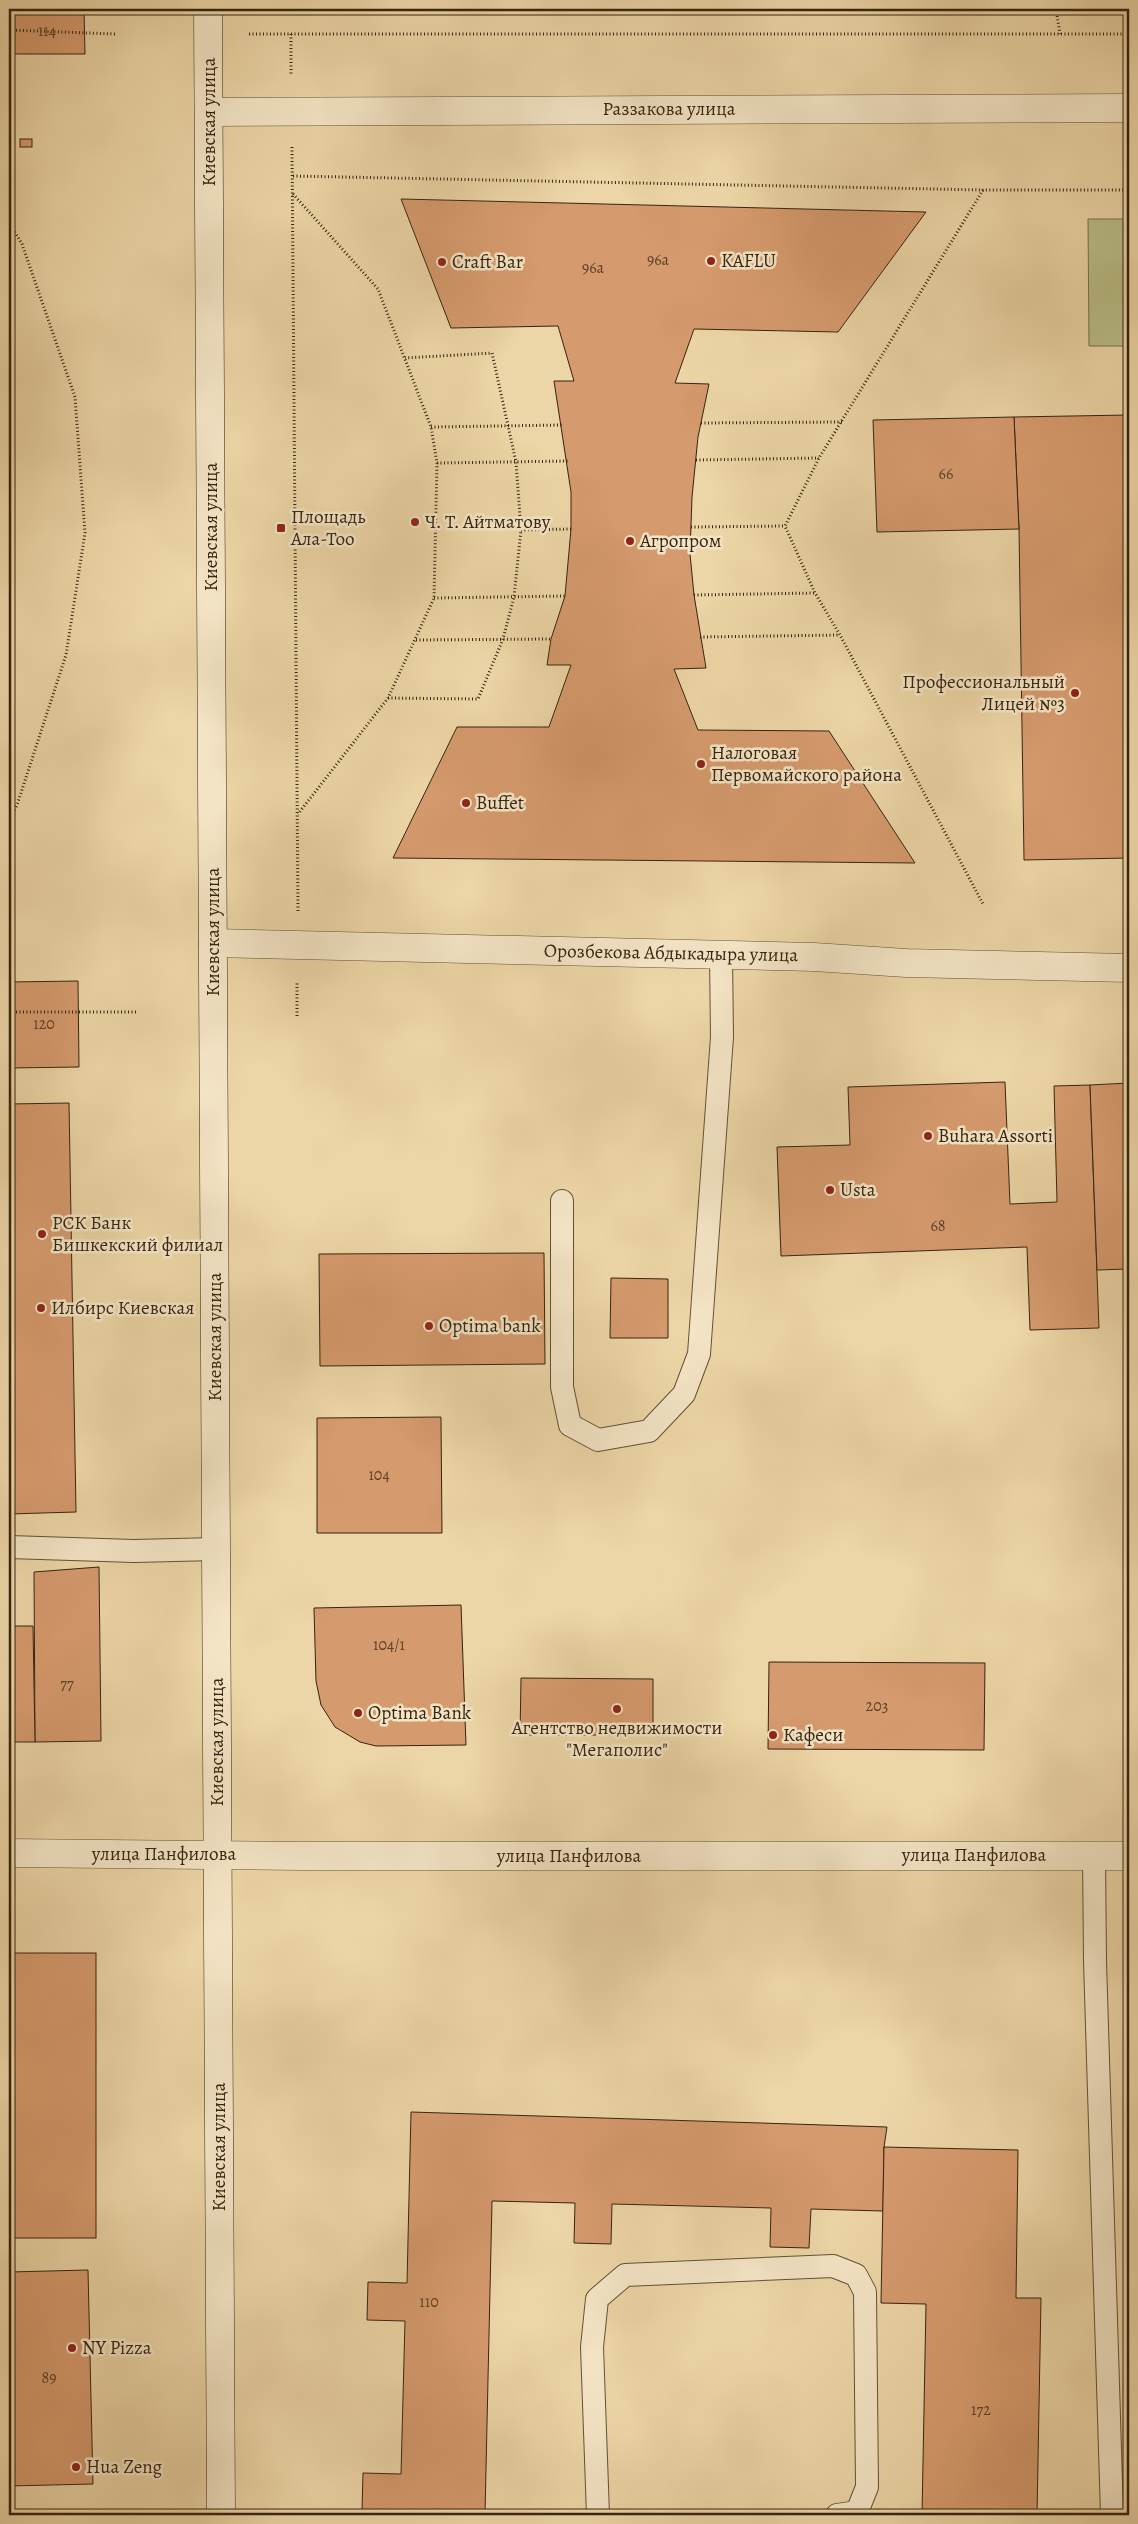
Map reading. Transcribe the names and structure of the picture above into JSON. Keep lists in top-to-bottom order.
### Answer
{
  "streets": {
    "street": [
      "Раззакова улица",
      "Киевская улица",
      "Орозбекова Абдыкадыра улица",
      "улица Панфилова"
    ]
  },
  "crossings": [
    ["Раззакова улица", "Киевская улица"],
    ["Киевская улица", "Орозбекова Абдыкадыра улица"],
    ["Киевская улица", "улица Панфилова"]
  ],
  "places": {
    "other": [
      "KAFLU",
      "Craft Bar",
      "Ч. Т. Айтматову",
      "Агропром",
      "Профессиональный Лицей №3",
      "Налоговая Первомайского района",
      "Buffet",
      "Buhara Assorti",
      "Usta",
      "РСК Банк Бишкекский филиал",
      "Илбирс Киевская",
      "Optima bank",
      "Агентство недвижимости \"Мегаполис\"",
      "Optima Bank",
      "Кафеси",
      "NY Pizza",
      "Hua Zeng"
    ],
    "transit": ["Площадь Ала-Тоо"]
  },
  "house_numbers": [
    "114",
    "96a",
    "96a",
    "66",
    "120",
    "68",
    "104",
    "104/1",
    "77",
    "203",
    "110",
    "89",
    "172"
  ]
}
